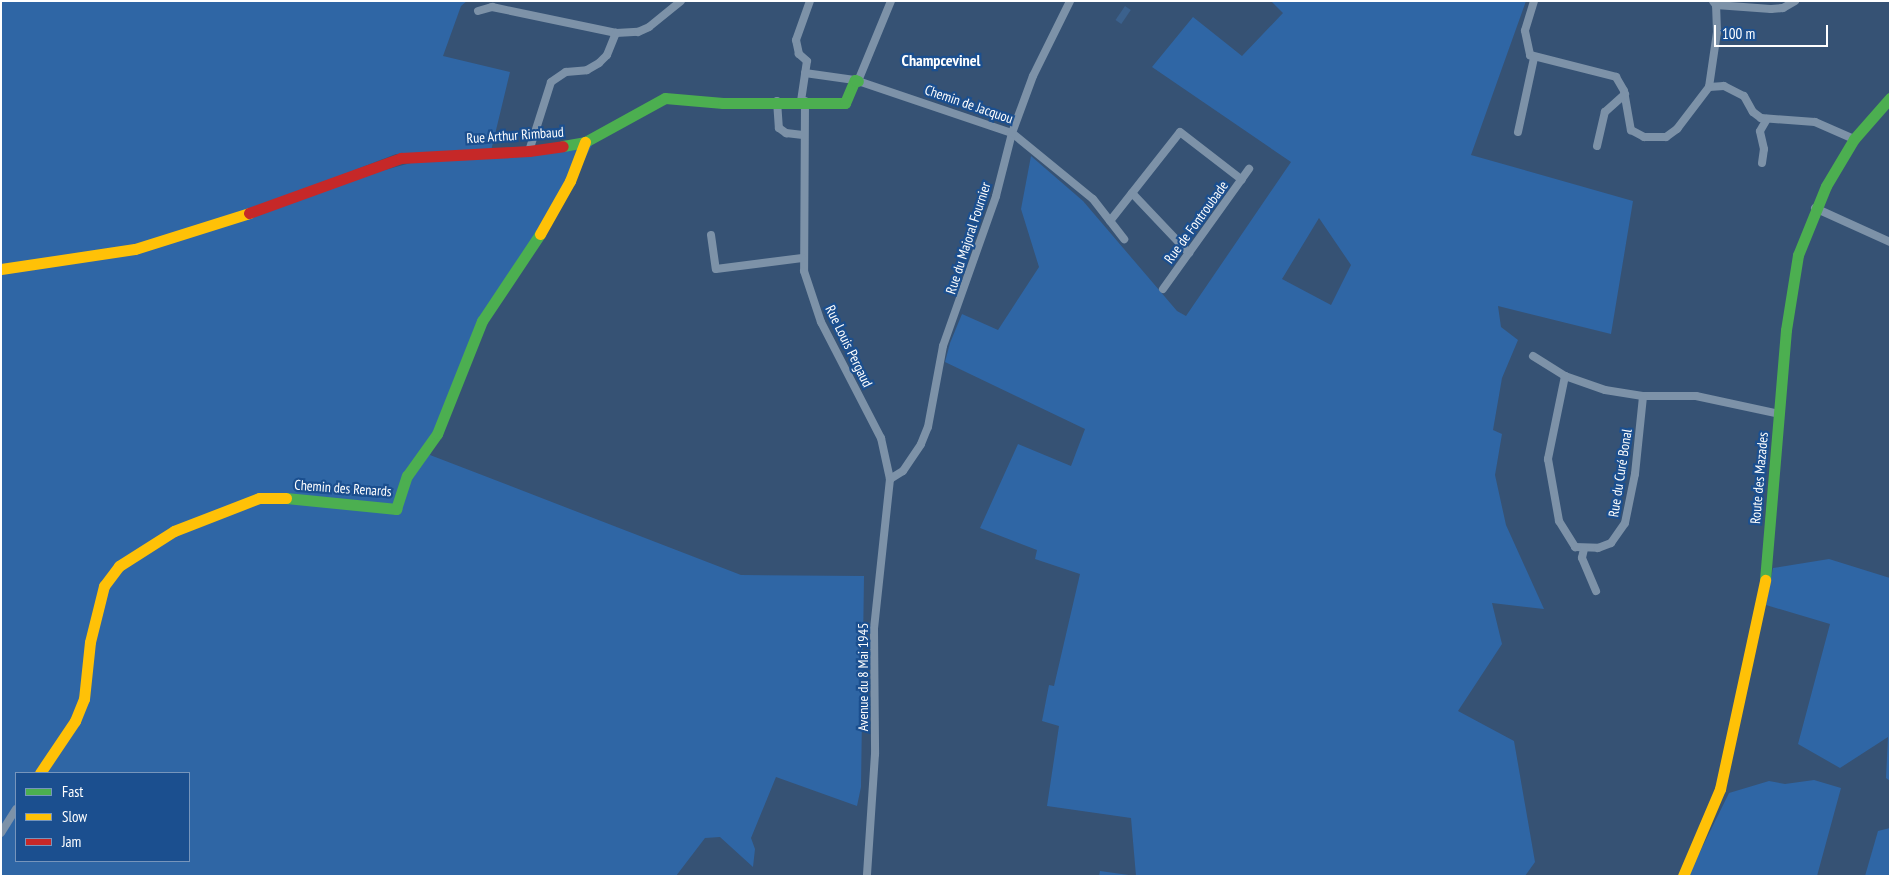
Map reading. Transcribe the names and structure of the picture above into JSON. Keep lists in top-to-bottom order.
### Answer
{
  "streets": {
    "street": [
      "Chemin de Jacquou",
      "Rue Arthur Rimbaud",
      "Rue de Fontroubade",
      "Rue du Majoral Fournier",
      "Rue Louis Pergaud",
      "Rue du Curé Bonal",
      "Route des Mazades",
      "Chemin des Renards",
      "Avenue du 8 Mai 1945"
    ]
  },
  "crossings": [
    ["Chemin de Jacquou", "Rue Arthur Rimbaud"],
    ["Chemin de Jacquou", "Rue du Majoral Fournier"],
    ["Chemin de Jacquou", "Rue Louis Pergaud"],
    ["Rue Arthur Rimbaud", "Rue Louis Pergaud"],
    ["Rue Arthur Rimbaud", "Chemin des Renards"],
    ["Rue du Majoral Fournier", "Rue Louis Pergaud"],
    ["Rue du Majoral Fournier", "Avenue du 8 Mai 1945"],
    ["Rue Louis Pergaud", "Avenue du 8 Mai 1945"]
  ],
  "districts": ["Champcevinel"],
  "legend": ["Fast", "Slow", "Jam"],
  "scale_bar": "100 m"
}
